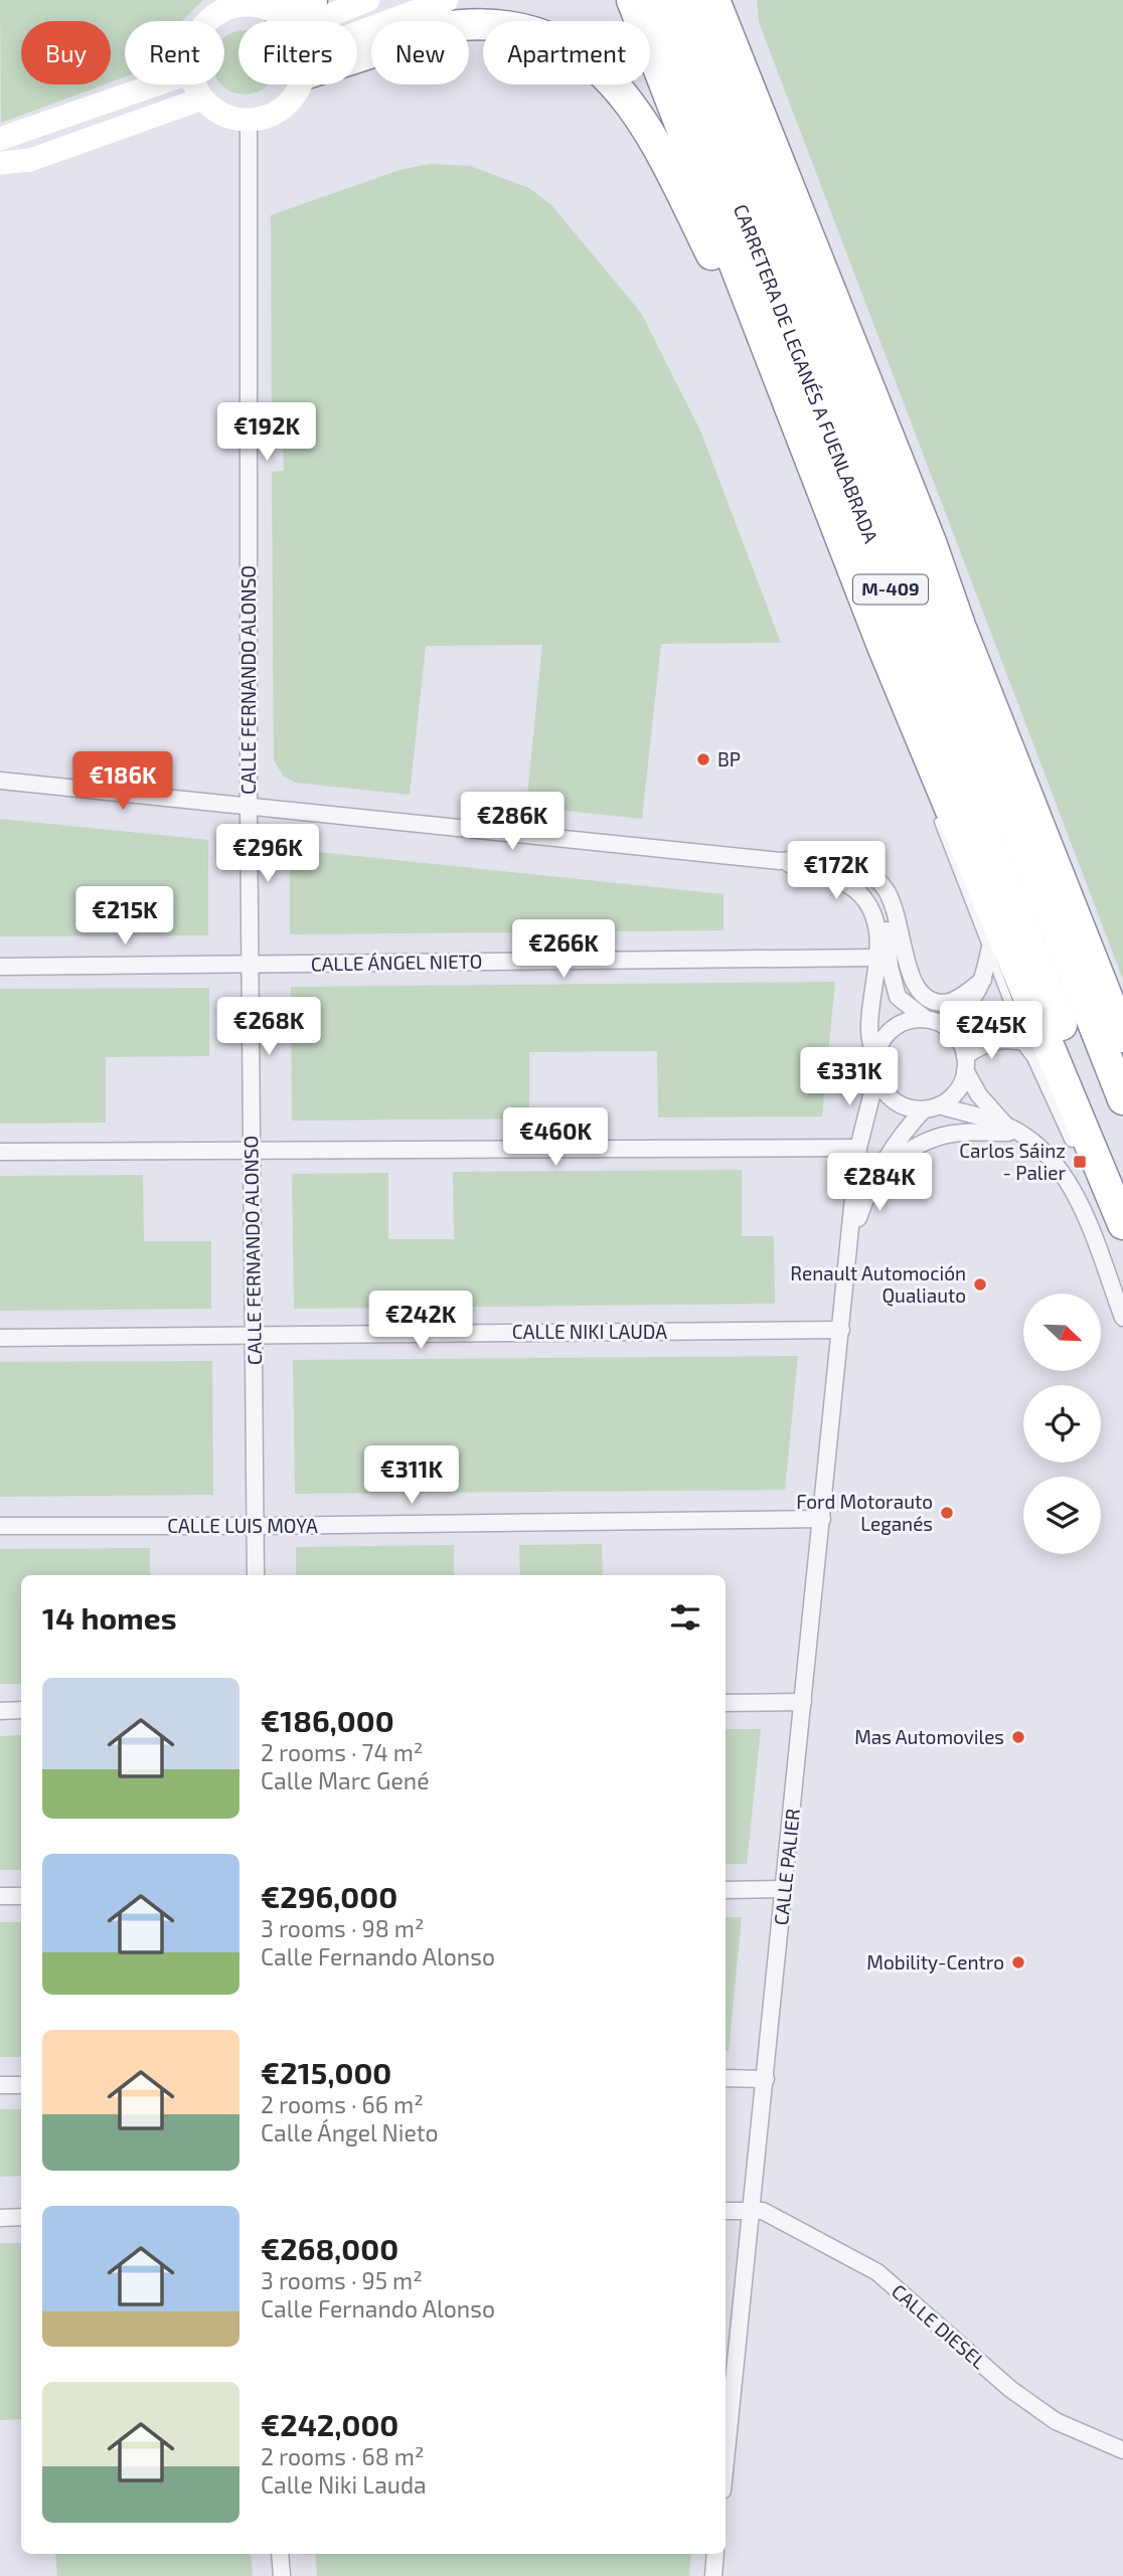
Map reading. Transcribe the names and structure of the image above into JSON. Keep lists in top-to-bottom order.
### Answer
{
  "streets": {
    "highway": ["CARRETERA DE LEGANÉS A FUENLABRADA", "M-409"],
    "street": [
      "CALLE FERNANDO ALONSO",
      "CALLE ÁNGEL NIETO",
      "CALLE NIKI LAUDA",
      "CALLE LUIS MOYA",
      "CALLE PALIER",
      "CALLE DIESEL"
    ]
  },
  "crossings": [
    ["CARRETERA DE LEGANÉS A FUENLABRADA", "M-409"],
    ["CALLE FERNANDO ALONSO", "CALLE ÁNGEL NIETO"],
    ["CALLE FERNANDO ALONSO", "CALLE NIKI LAUDA"],
    ["CALLE FERNANDO ALONSO", "CALLE LUIS MOYA"],
    ["CALLE ÁNGEL NIETO", "CALLE PALIER"],
    ["CALLE NIKI LAUDA", "CALLE PALIER"],
    ["CALLE LUIS MOYA", "CALLE PALIER"],
    ["CALLE PALIER", "CALLE DIESEL"]
  ],
  "places": {
    "other": [
      "BP",
      "Renault Automoción Qualiauto",
      "Ford Motorauto Leganés",
      "Mas Automoviles",
      "Mobility-Centro"
    ],
    "transit": ["Carlos Sáinz - Palier"]
  },
  "north": "bottom right",
  "page": {
    "chip": [
      "Buy",
      "Rent",
      "Filters",
      "New",
      "Apartment"
    ],
    "price": [
      "€192K",
      "€186K",
      "€286K",
      "€296K",
      "€172K",
      "€215K",
      "€266K",
      "€268K",
      "€245K",
      "€331K",
      "€460K",
      "€284K",
      "€242K",
      "€311K"
    ],
    "heading": "14 homes",
    "list": [
      {
        "name": "€186,000",
        "note": "2 rooms · 74 m² · Calle Marc Gené"
      },
      {
        "name": "€296,000",
        "note": "3 rooms · 98 m² · Calle Fernando Alonso"
      },
      {
        "name": "€215,000",
        "note": "2 rooms · 66 m² · Calle Ángel Nieto"
      },
      {
        "name": "€268,000",
        "note": "3 rooms · 95 m² · Calle Fernando Alonso"
      },
      {
        "name": "€242,000",
        "note": "2 rooms · 68 m² · Calle Niki Lauda"
      }
    ]
  }
}
